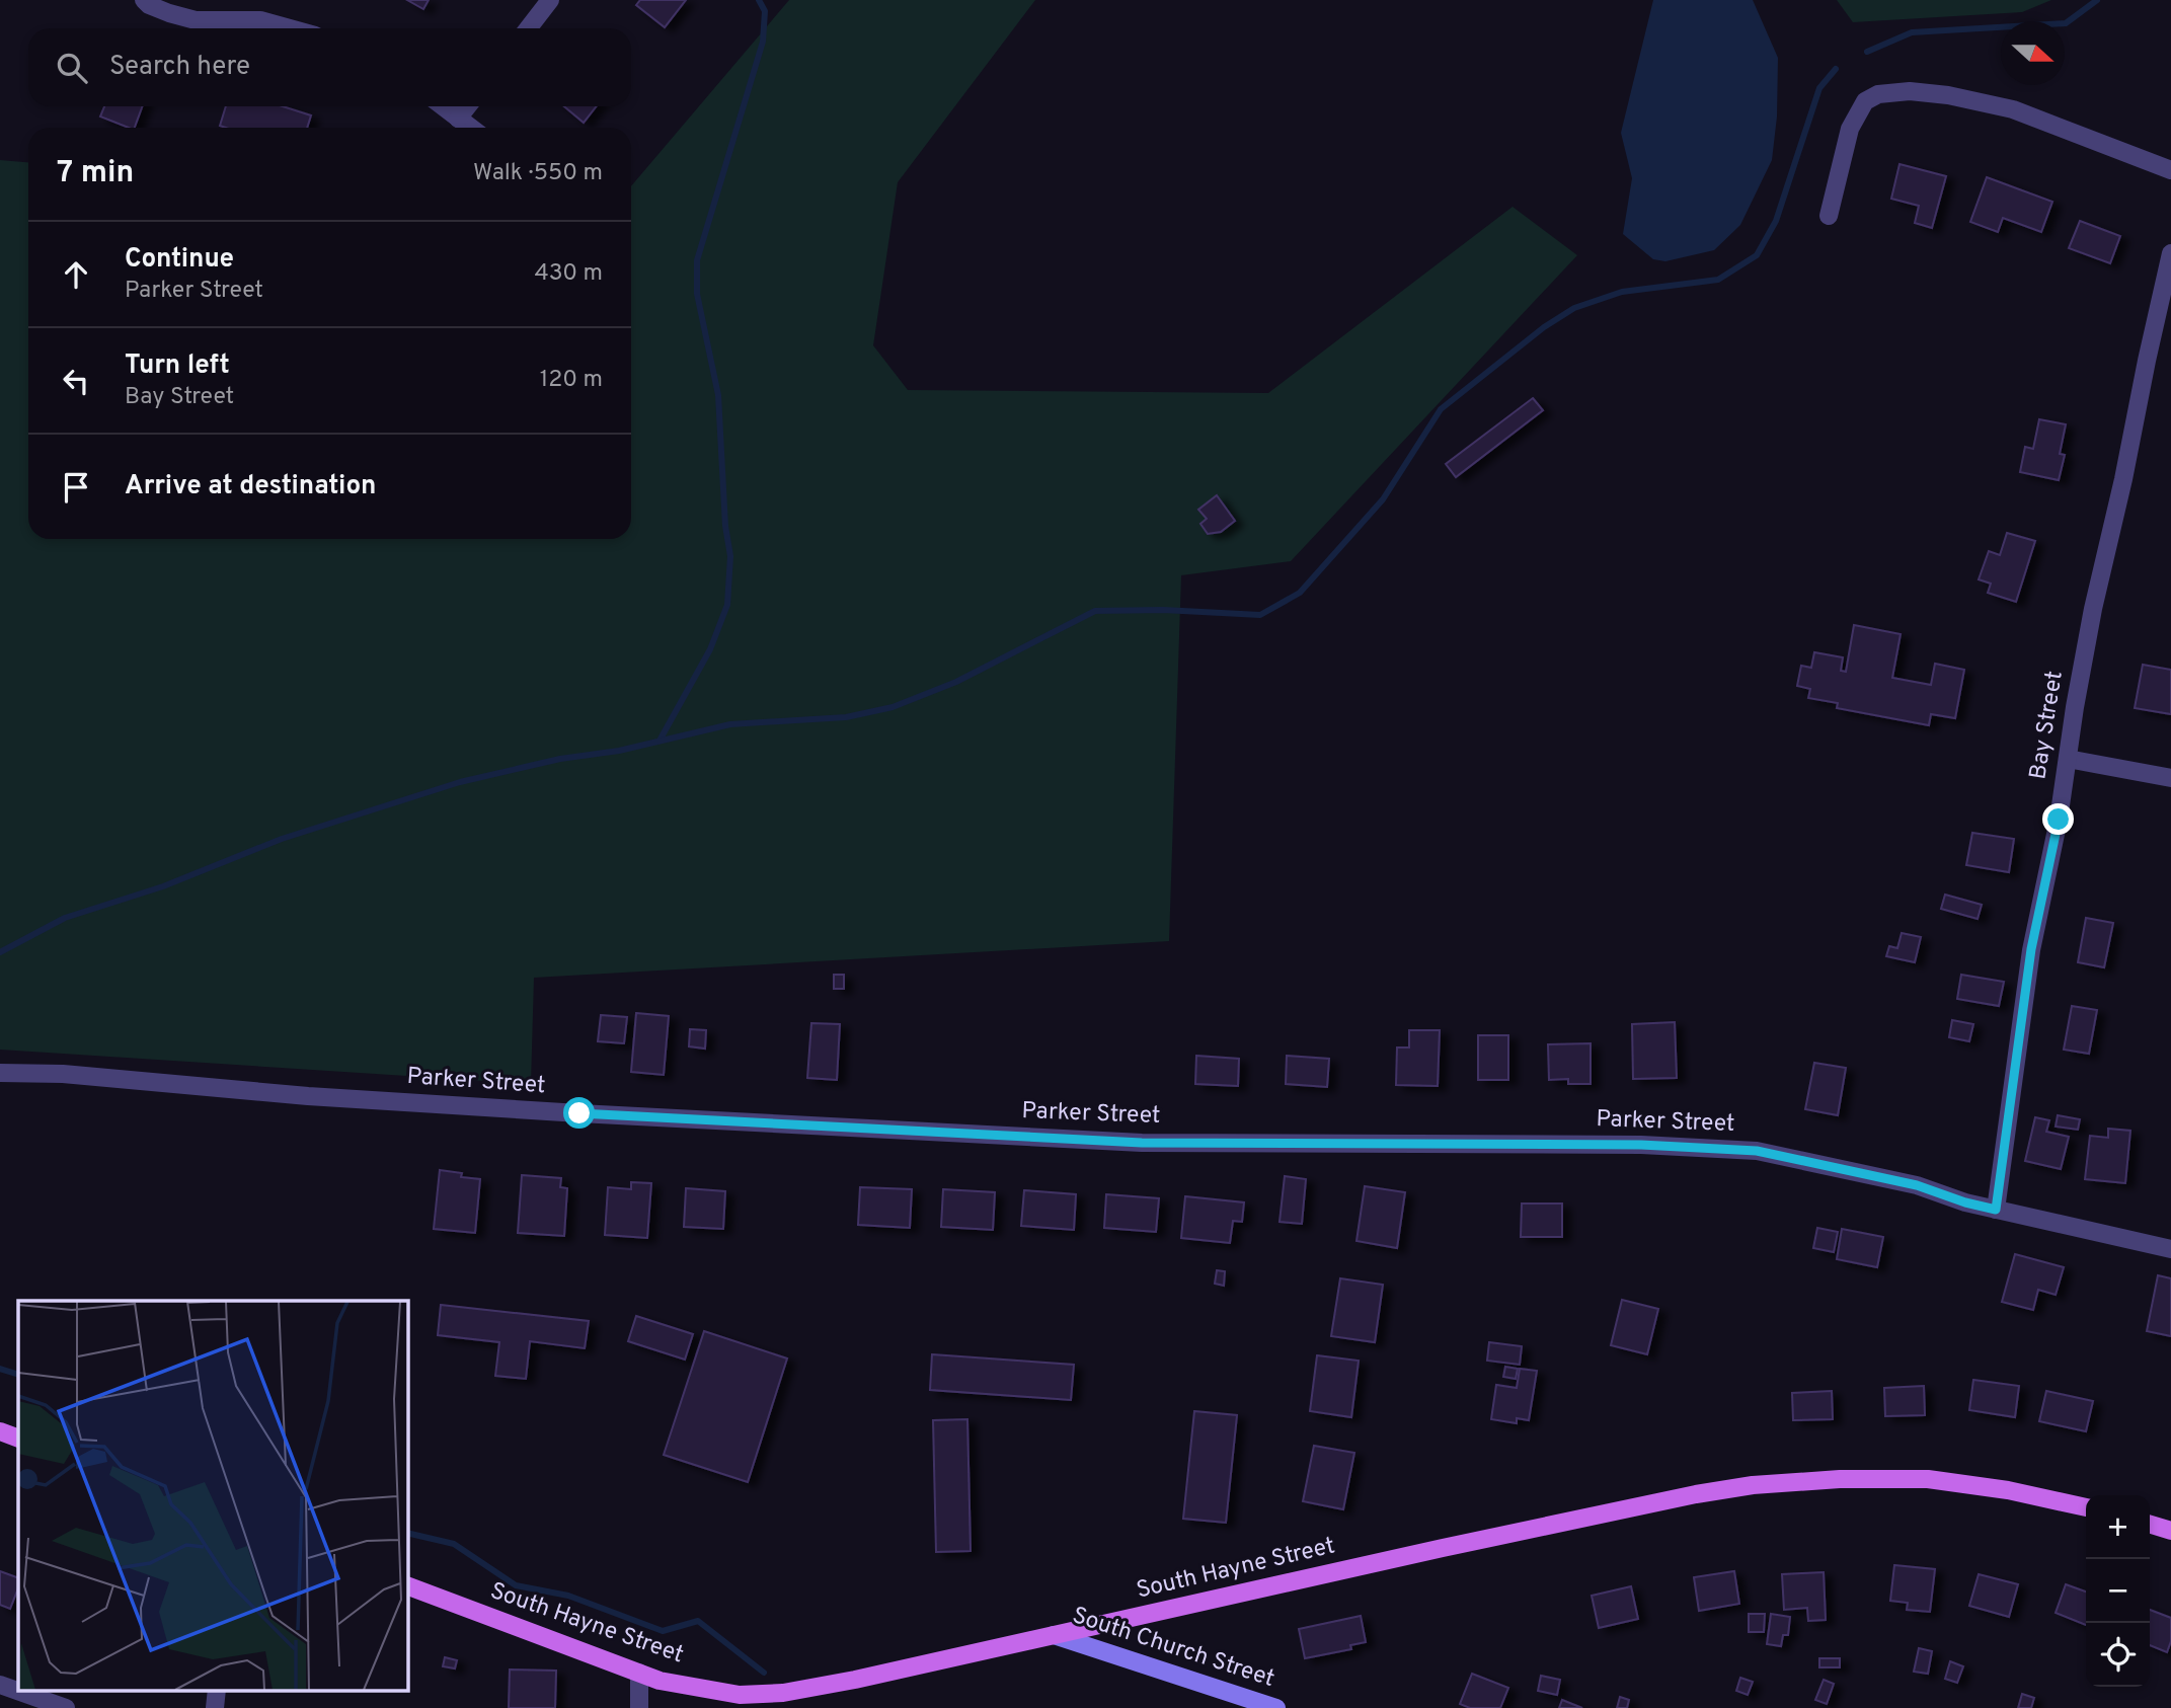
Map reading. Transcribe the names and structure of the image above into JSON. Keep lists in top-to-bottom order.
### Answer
{
  "streets": {
    "main road": ["South Hayne Street"],
    "street": ["Bay Street", "Parker Street", "South Church Street"]
  },
  "crossings": [
    ["Bay Street", "Parker Street"],
    ["South Hayne Street", "South Church Street"]
  ],
  "north": "right",
  "page": {
    "search": "Search here",
    "heading": ["7 min", "Walk · 550 m"],
    "list": [
      ["Continue", "Parker Street", "430 m"],
      ["Turn left", "Bay Street", "120 m"],
      "Arrive at destination"
    ],
    "map_buttons": ["+", "−"]
  }
}
